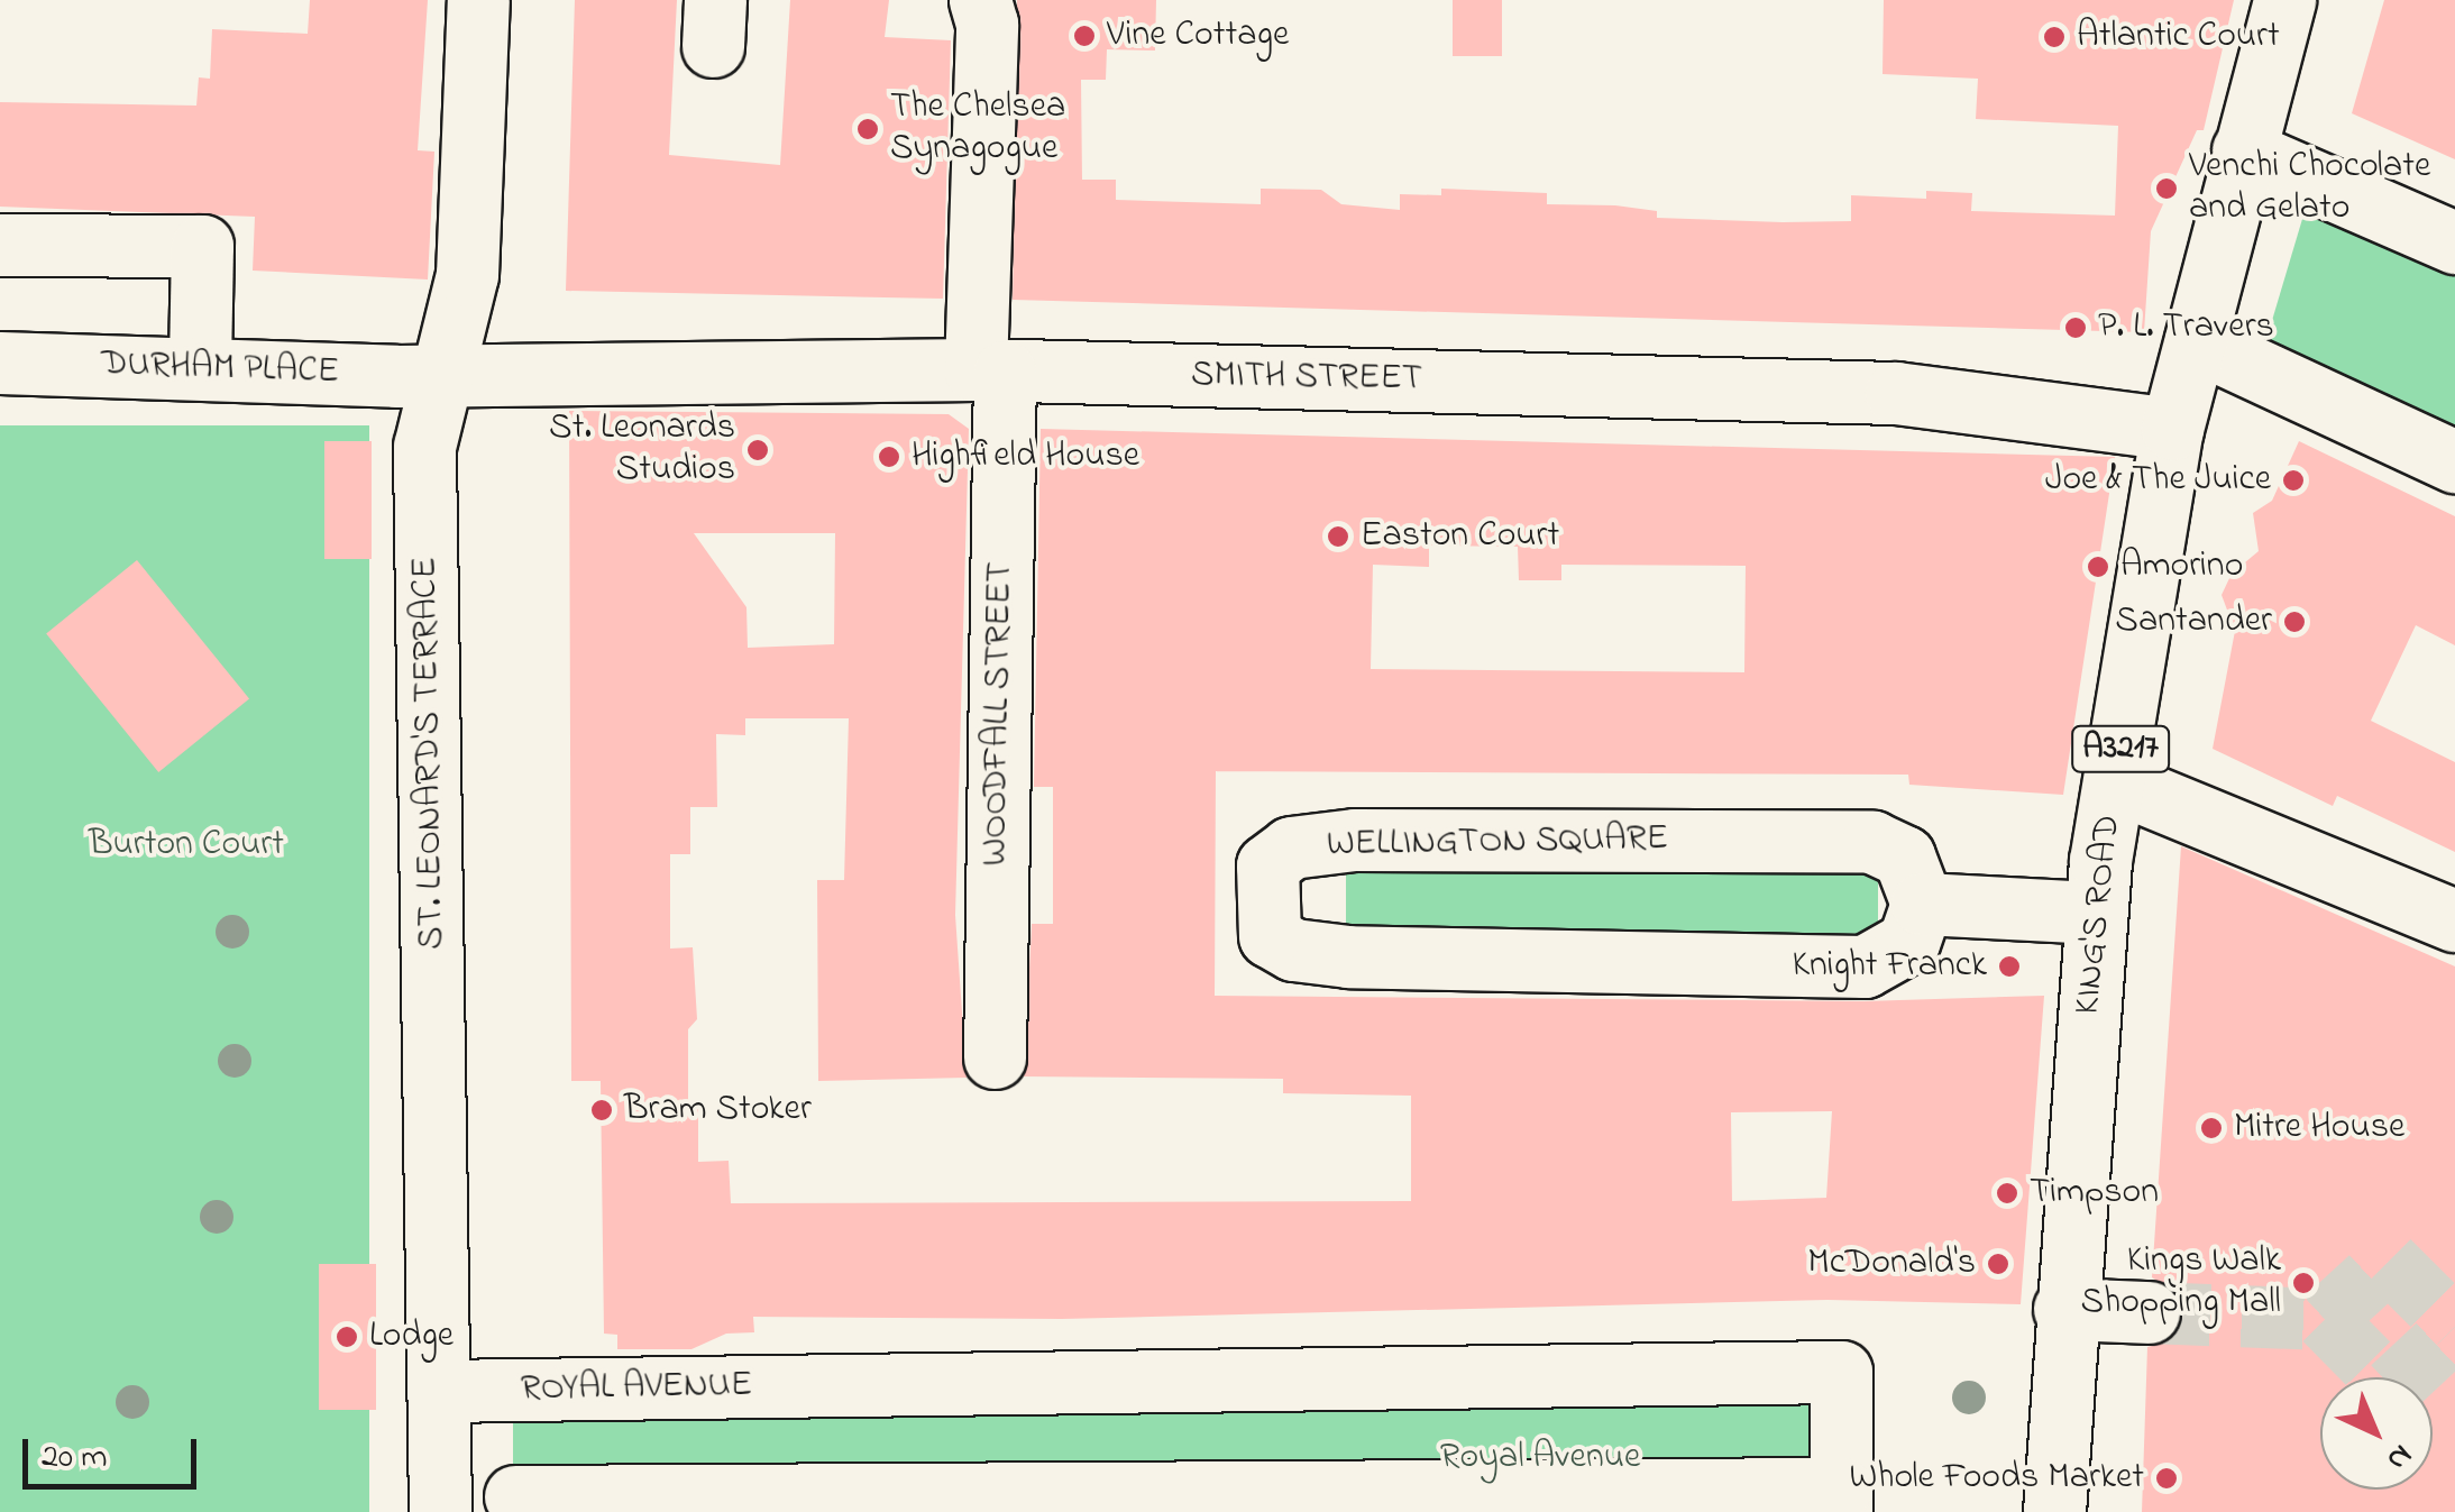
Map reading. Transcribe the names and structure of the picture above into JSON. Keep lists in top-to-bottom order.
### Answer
{
  "streets": {
    "street": [
      "DURHAM PLACE",
      "SMITH STREET",
      "WOODFALL STREET",
      "A3217",
      "ST. LEONARD'S TERRACE",
      "WELLINGTON SQUARE",
      "KING'S ROAD",
      "ROYAL AVENUE"
    ]
  },
  "crossings": [
    ["DURHAM PLACE", "SMITH STREET"],
    ["DURHAM PLACE", "ST. LEONARD'S TERRACE"],
    ["SMITH STREET", "WOODFALL STREET"],
    ["SMITH STREET", "ST. LEONARD'S TERRACE"],
    ["SMITH STREET", "KING'S ROAD"],
    ["ST. LEONARD'S TERRACE", "ROYAL AVENUE"]
  ],
  "parks": ["Burton Court", "Royal Avenue"],
  "places": [
    "Vine Cottage",
    "Atlantic Court",
    "The Chelsea Synagogue",
    "Venchi Chocolate and Gelato",
    "P. L. Travers",
    "St. Leonards Studios",
    "Highfield House",
    "Joe & The Juice",
    "Easton Court",
    "Amorino",
    "Santander",
    "Knight Franck",
    "Bram Stoker",
    "Mitre House",
    "Timpson",
    "McDonald's",
    "Kings Walk Shopping Mall",
    "Lodge",
    "Whole Foods Market"
  ],
  "scale_bar": "20 m",
  "north": "bottom right"
}
